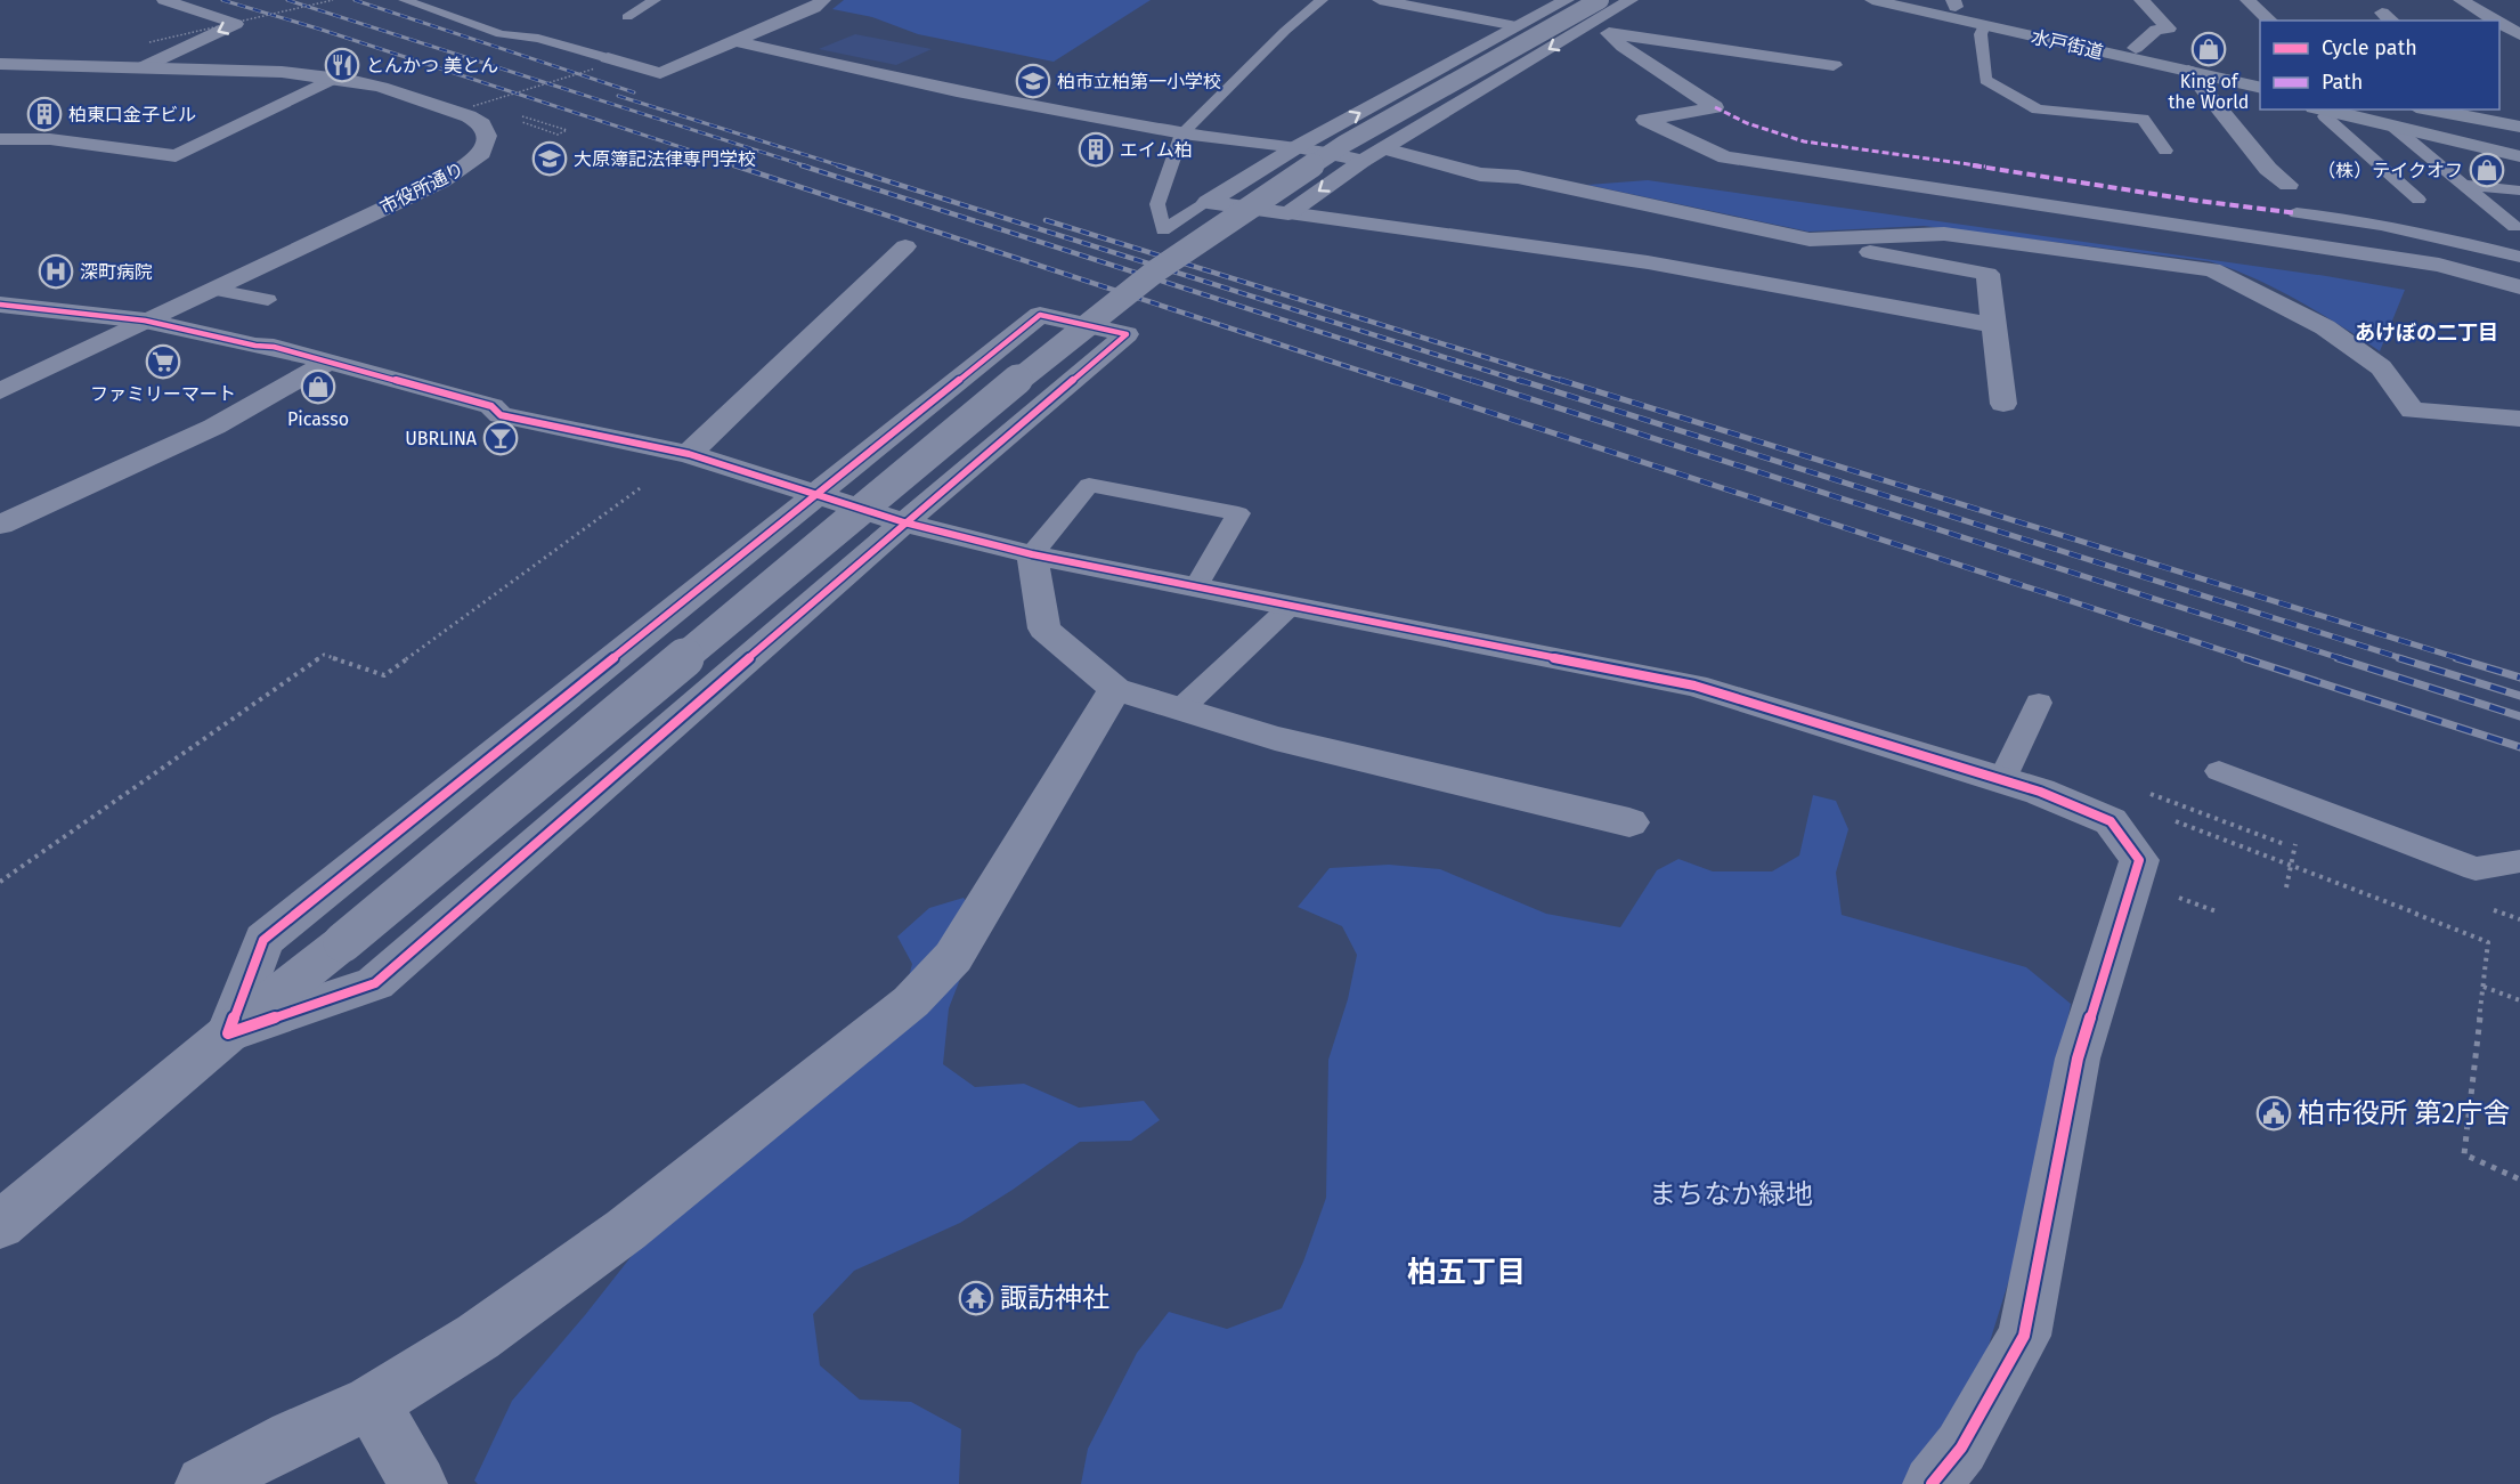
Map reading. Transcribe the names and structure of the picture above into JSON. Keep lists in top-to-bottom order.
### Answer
{
  "streets": {
    "highway": ["水戸街道"],
    "street": ["市役所通り"]
  },
  "districts": ["あけぼの二丁目", "柏五丁目"],
  "parks": ["まちなか緑地"],
  "places": {
    "shop": ["King of the World", "（株）テイクオフ", "Picasso"],
    "restaurant": ["とんかつ 美とん"],
    "school or university": ["柏市立柏第一小学校", "大原簿記法律専門学校"],
    "building": ["柏東口金子ビル", "エイム柏"],
    "hospital": ["深町病院"],
    "supermarket": ["ファミリーマート"],
    "bar": ["UBRLINA"],
    "public building": ["柏市役所 第2庁舎"],
    "temple": ["諏訪神社"]
  },
  "legend": ["Cycle path", "Path"]
}
